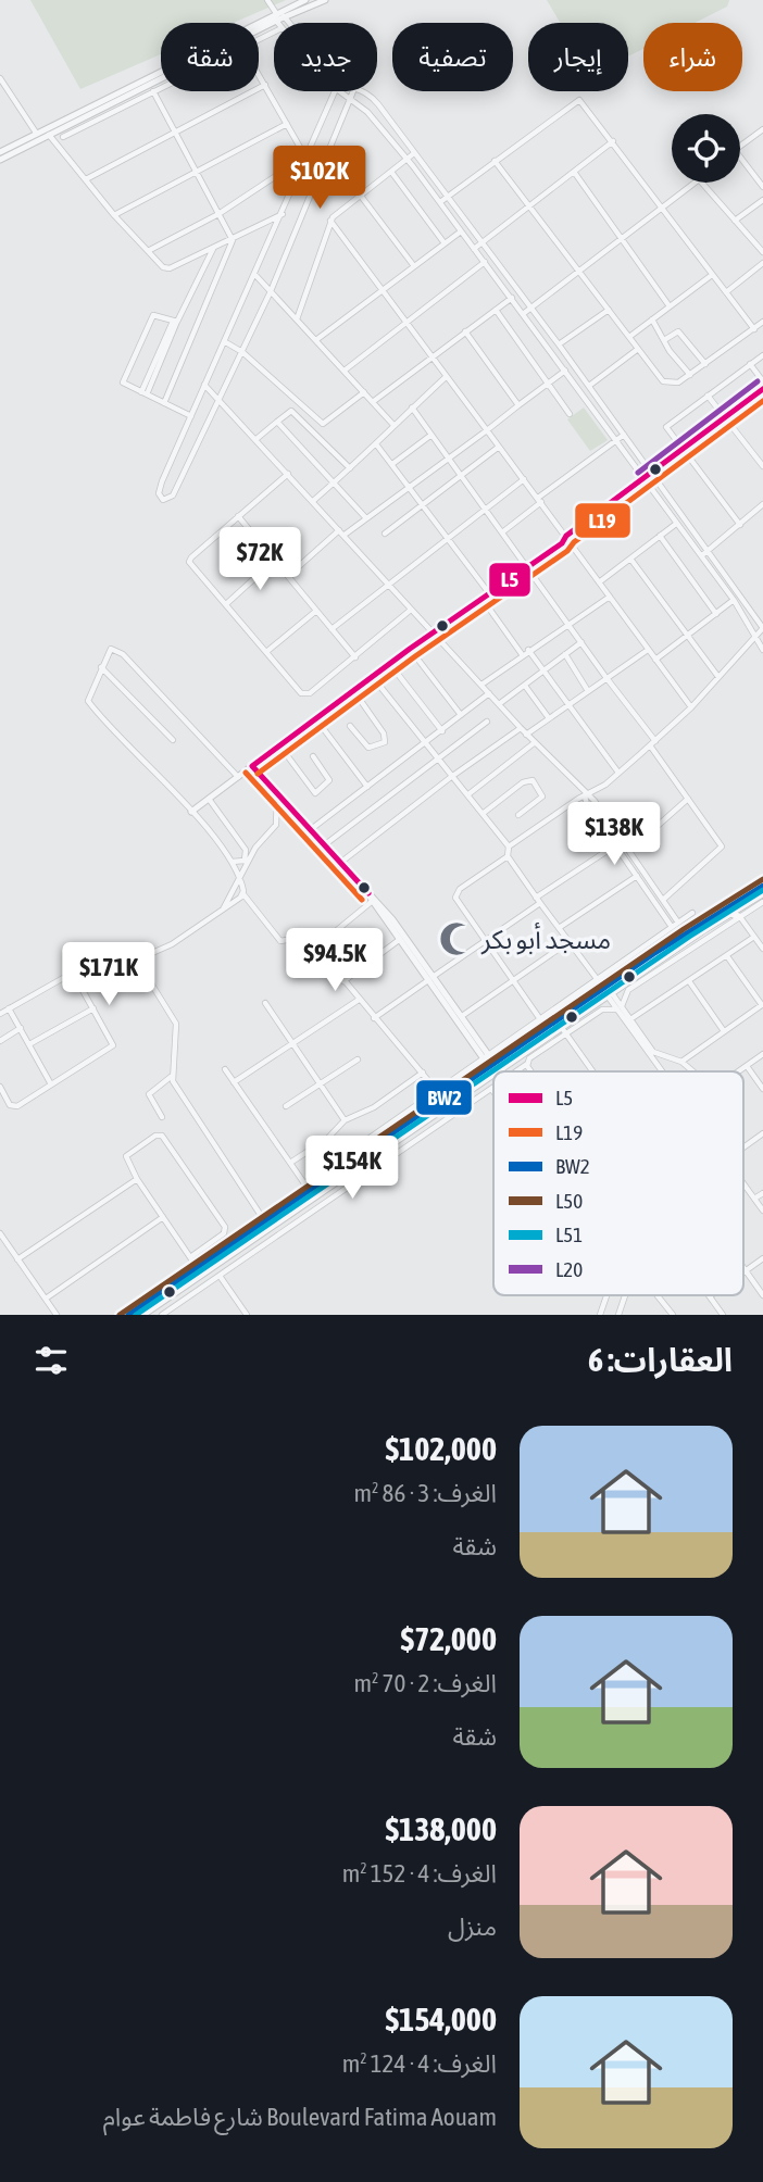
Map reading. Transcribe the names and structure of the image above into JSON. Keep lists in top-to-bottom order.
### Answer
{
  "places": {
    "mosque": ["مسجد أبو بكر"]
  },
  "lines": [
    "transit line L20",
    "transit line L5",
    "transit line L19",
    "transit line L50",
    "transit line BW2",
    "transit line L51"
  ],
  "legend": [
    "L5",
    "L19",
    "BW2",
    "L50",
    "L51",
    "L20"
  ],
  "page": {
    "chip": [
      "شراء",
      "إيجار",
      "تصفية",
      "جديد",
      "شقة"
    ],
    "price": [
      "$102K",
      "$72K",
      "$138K",
      "$94.5K",
      "$171K",
      "$154K"
    ],
    "heading": "العقارات: 6",
    "list": [
      {
        "name": "$102,000",
        "note": "الغرف: 3 · 86 m² · شقة"
      },
      {
        "name": "$72,000",
        "note": "الغرف: 2 · 70 m² · شقة"
      },
      {
        "name": "$138,000",
        "note": "الغرف: 4 · 152 m² · منزل"
      },
      {
        "name": "$154,000",
        "note": "الغرف: 4 · 124 m² · Boulevard Fatima Aouam شارع فاطمة عوام"
      }
    ]
  }
}
